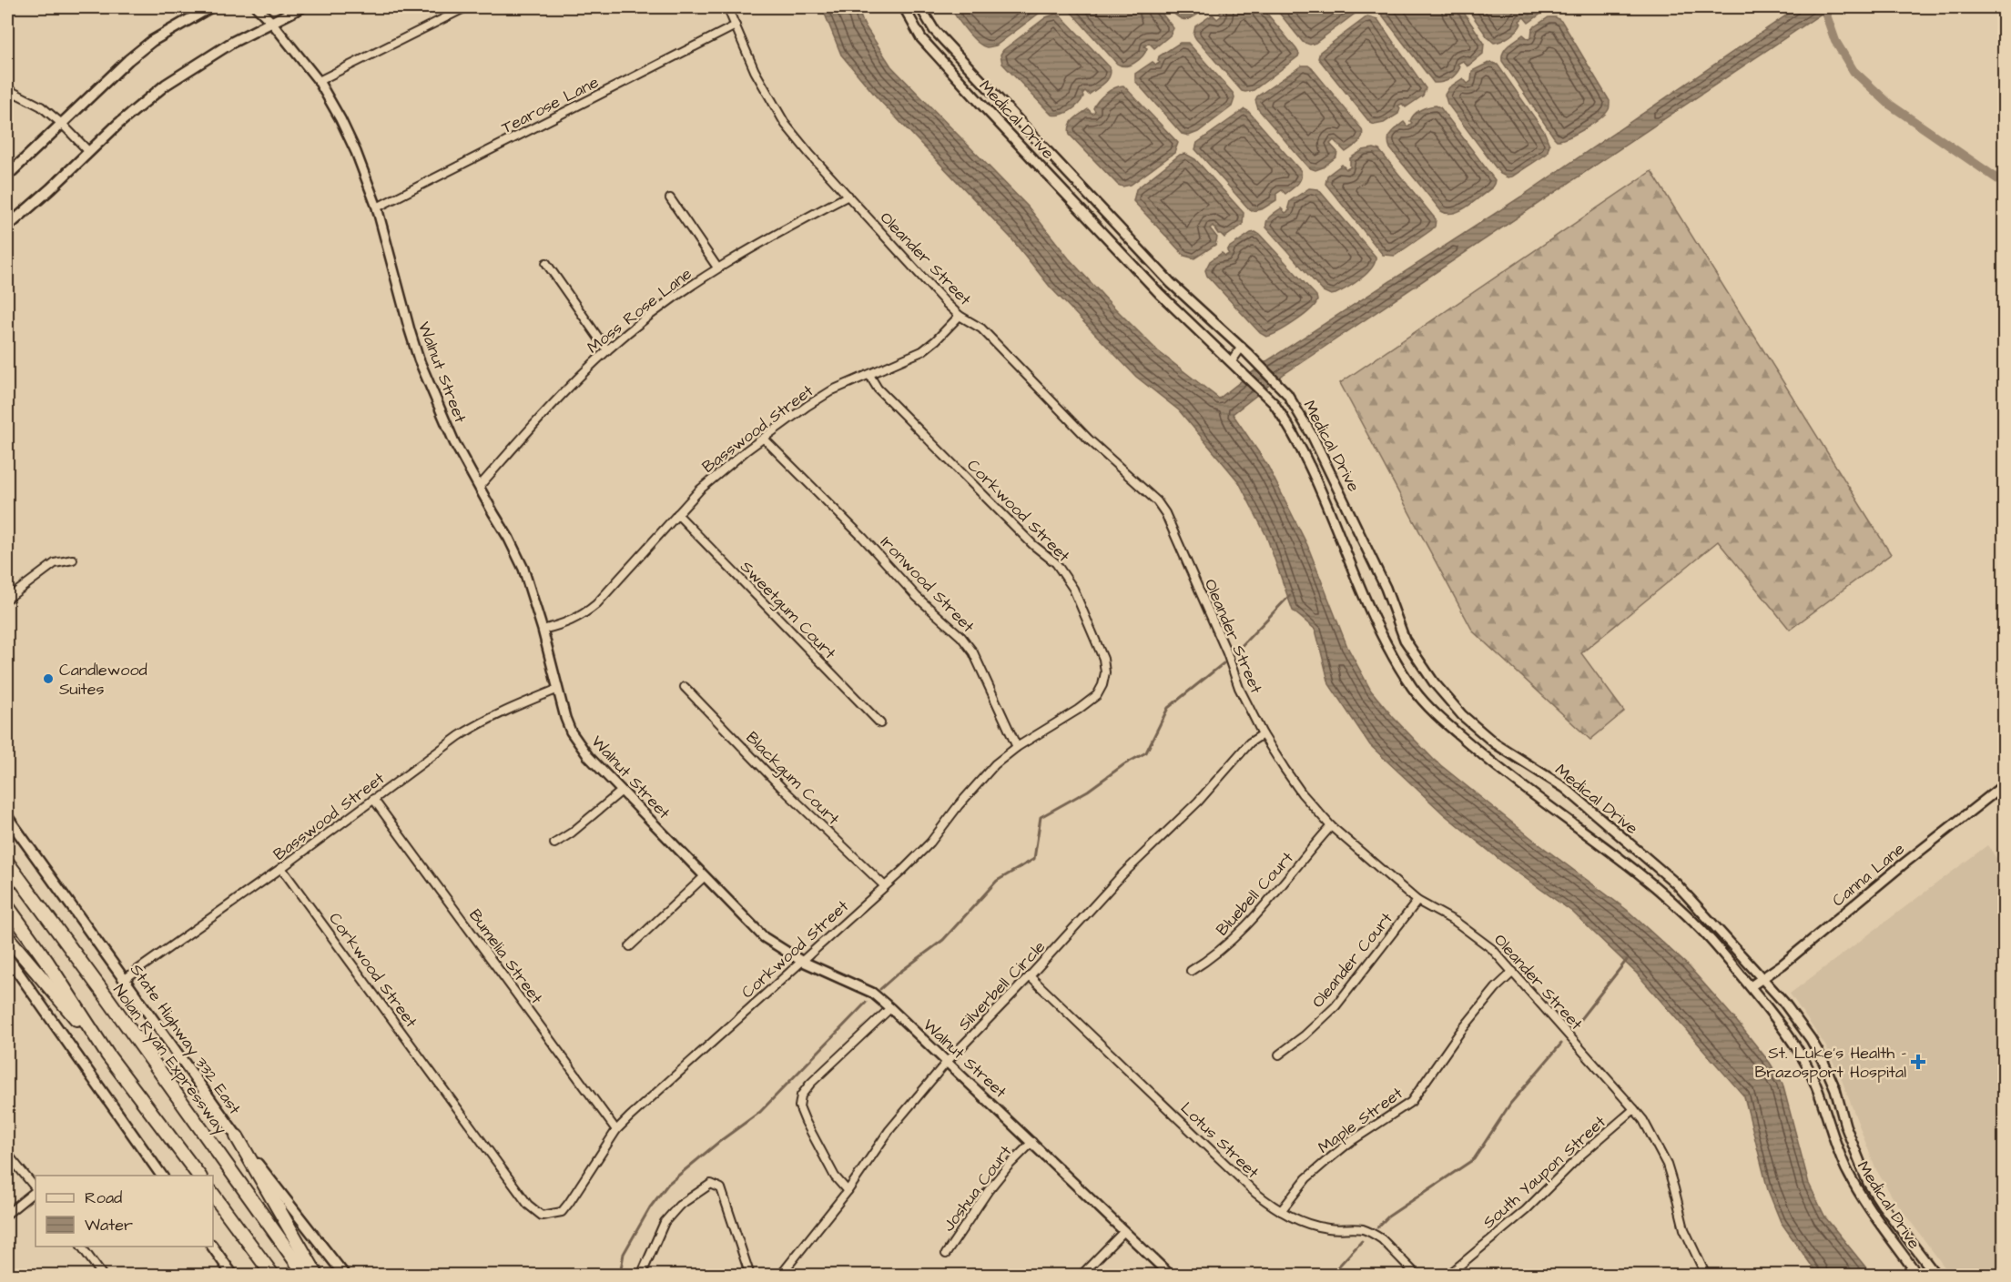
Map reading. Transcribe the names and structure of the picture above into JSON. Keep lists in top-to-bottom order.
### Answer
{
  "streets": {
    "highway": ["Nolan Ryan Expressway"],
    "main road": ["State Highway 332 East"],
    "street": [
      "Tearose Lane",
      "Medical Drive",
      "Oleander Street",
      "Moss Rose Lane",
      "Walnut Street",
      "Basswood Street",
      "Corkwood Street",
      "Ironwood Street",
      "Sweetgum Court",
      "Blackgum Court",
      "Canna Lane",
      "Bluebell Court",
      "Bumelia Street",
      "Oleander Court",
      "Silverbell Circle",
      "Maple Street",
      "Lotus Street",
      "South Yaupon Street",
      "Joshua Court"
    ]
  },
  "crossings": [
    ["Tearose Lane", "Oleander Street"],
    ["Tearose Lane", "Walnut Street"],
    ["Medical Drive", "Canna Lane"],
    ["Oleander Street", "Moss Rose Lane"],
    ["Oleander Street", "Basswood Street"],
    ["Oleander Street", "Bluebell Court"],
    ["Oleander Street", "Oleander Court"],
    ["Oleander Street", "Silverbell Circle"],
    ["Oleander Street", "Maple Street"],
    ["Oleander Street", "South Yaupon Street"],
    ["Moss Rose Lane", "Walnut Street"],
    ["Walnut Street", "Basswood Street"],
    ["Walnut Street", "Corkwood Street"],
    ["Walnut Street", "Silverbell Circle"],
    ["Walnut Street", "Joshua Court"],
    ["Basswood Street", "Corkwood Street"],
    ["Basswood Street", "Ironwood Street"],
    ["Basswood Street", "Sweetgum Court"],
    ["Basswood Street", "Bumelia Street"],
    ["Basswood Street", "State Highway 332 East"],
    ["Corkwood Street", "Ironwood Street"],
    ["Corkwood Street", "Blackgum Court"],
    ["Corkwood Street", "Bumelia Street"],
    ["Silverbell Circle", "Lotus Street"],
    ["Maple Street", "Lotus Street"]
  ],
  "places": {
    "other": ["Candlewood Suites"],
    "health": ["St. Luke's Health - Brazosport Hospital"]
  },
  "legend": ["Road", "Water"]
}
